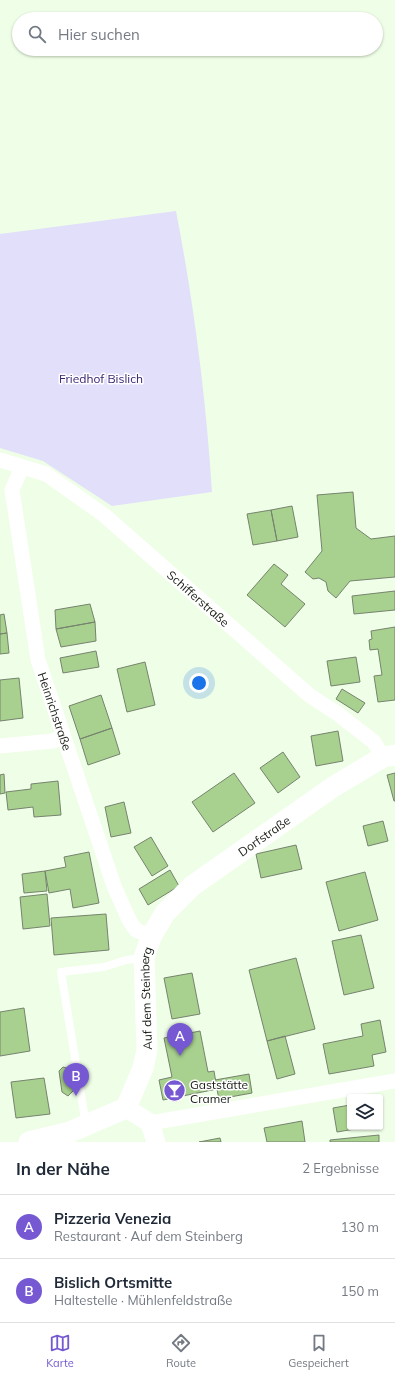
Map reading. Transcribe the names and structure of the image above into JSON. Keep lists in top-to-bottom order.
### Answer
{
  "streets": {
    "main road": ["Dorfstraße", "Auf dem Steinberg"],
    "street": ["Schifferstraße", "Heinrichstraße"]
  },
  "crossings": [
    ["Schifferstraße", "Heinrichstraße"],
    ["Schifferstraße", "Dorfstraße"],
    ["Heinrichstraße", "Dorfstraße"],
    ["Heinrichstraße", "Auf dem Steinberg"],
    ["Dorfstraße", "Auf dem Steinberg"]
  ],
  "parks": ["Friedhof Bislich"],
  "places": {
    "bar": ["Gaststätte Cramer"]
  },
  "page": {
    "search": "Hier suchen",
    "pins": ["A", "B"],
    "heading": ["In der Nähe", "2 Ergebnisse"],
    "list": [
      {
        "mark": "A",
        "name": "Pizzeria Venezia",
        "note": "Restaurant · Auf dem Steinberg",
        "value": "130 m"
      },
      {
        "mark": "B",
        "name": "Bislich Ortsmitte",
        "note": "Haltestelle · Mühlenfeldstraße",
        "value": "150 m"
      }
    ],
    "nav": ["Karte", "Route", "Gespeichert"]
  }
}
